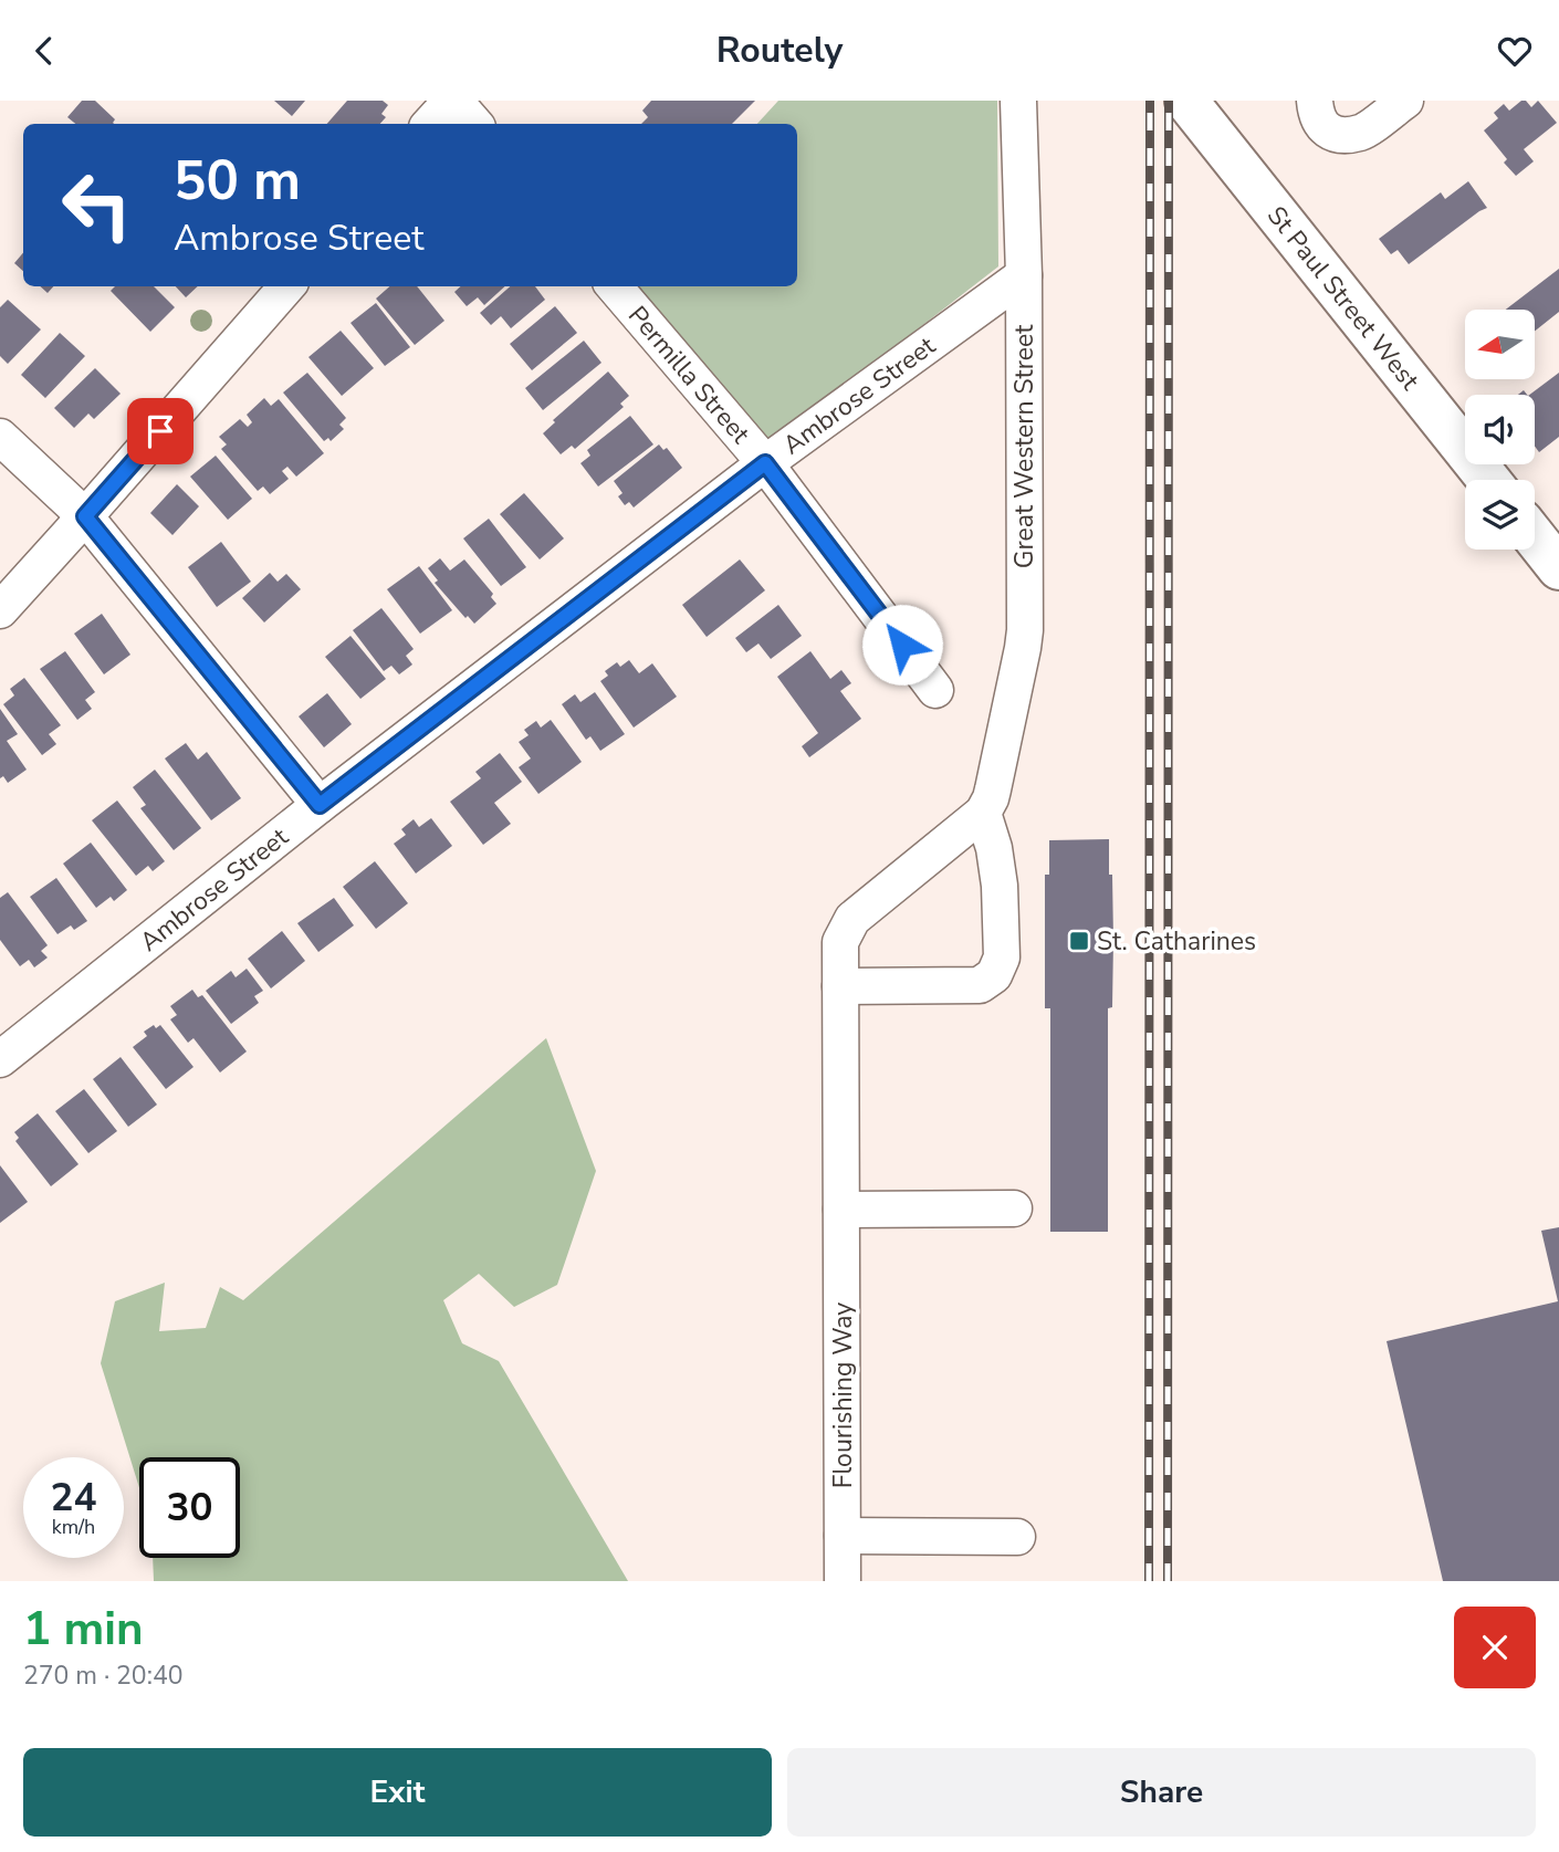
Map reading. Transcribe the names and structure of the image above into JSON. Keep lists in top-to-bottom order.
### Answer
{
  "streets": {
    "main road": ["St Paul Street West"],
    "street": [
      "Permilla Street",
      "Ambrose Street",
      "Great Western Street",
      "Flourishing Way"
    ]
  },
  "crossings": [
    ["Permilla Street", "Ambrose Street"],
    ["Ambrose Street", "Great Western Street"],
    ["Great Western Street", "Flourishing Way"]
  ],
  "places": {
    "transit": ["St. Catharines"]
  },
  "north": "left",
  "page": {
    "header": "Routely",
    "turn": ["50 m", "Ambrose Street"],
    "speed": "24 km/h",
    "limit": "30",
    "heading": ["1 min", "270 m · 20:40"],
    "buttons": ["Exit", "Share"]
  }
}
